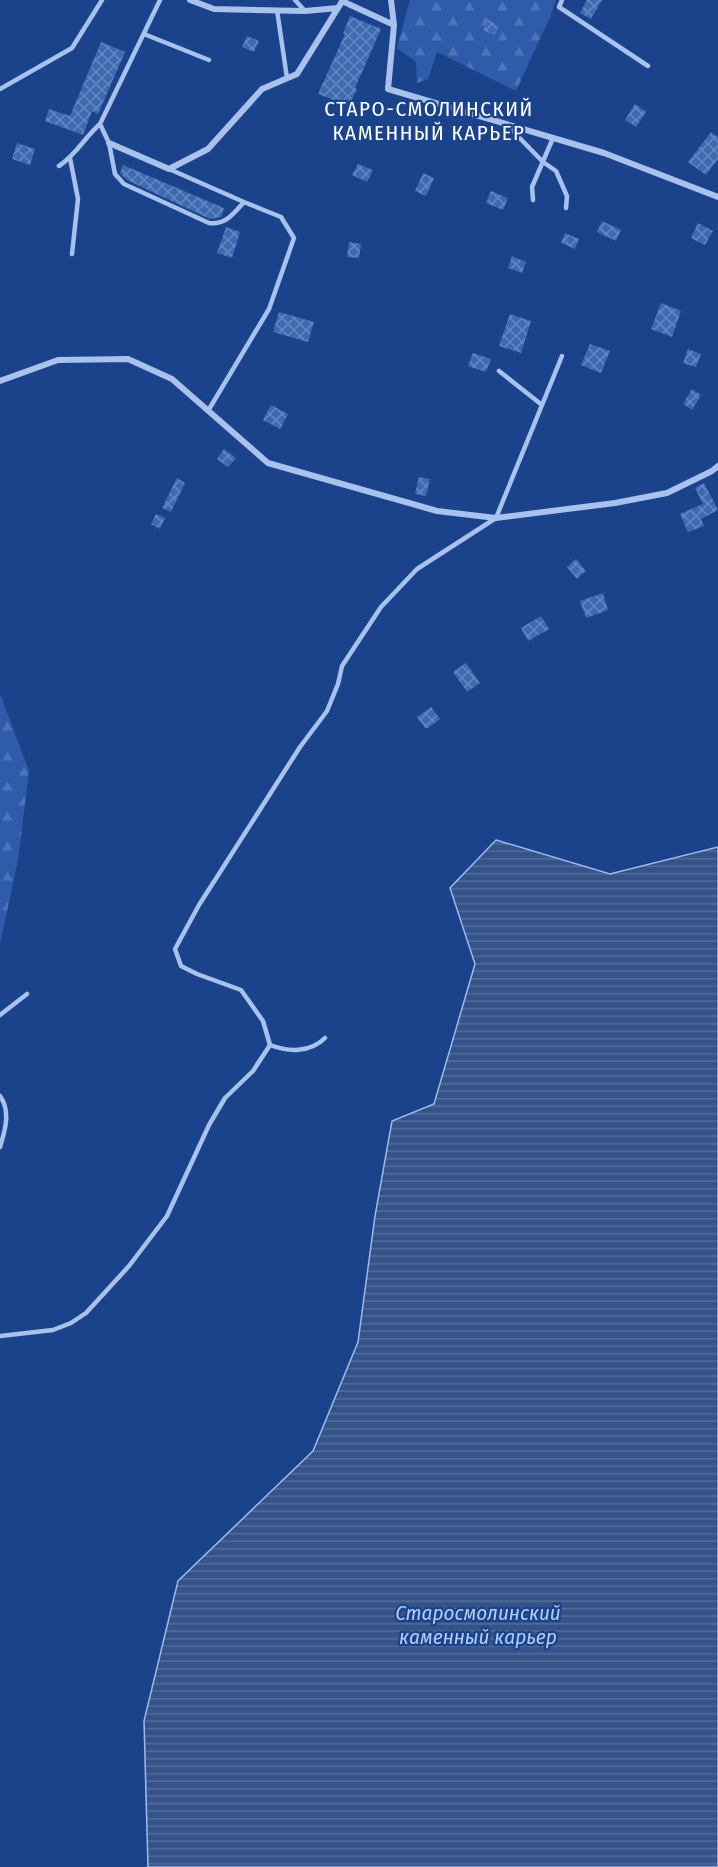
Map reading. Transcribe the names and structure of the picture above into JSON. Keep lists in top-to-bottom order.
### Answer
{
  "districts": ["СТАРО-СМОЛИНСКИЙ КАМЕННЫЙ КАРЬЕР"],
  "water": ["Старосмолинский каменный карьер"]
}
